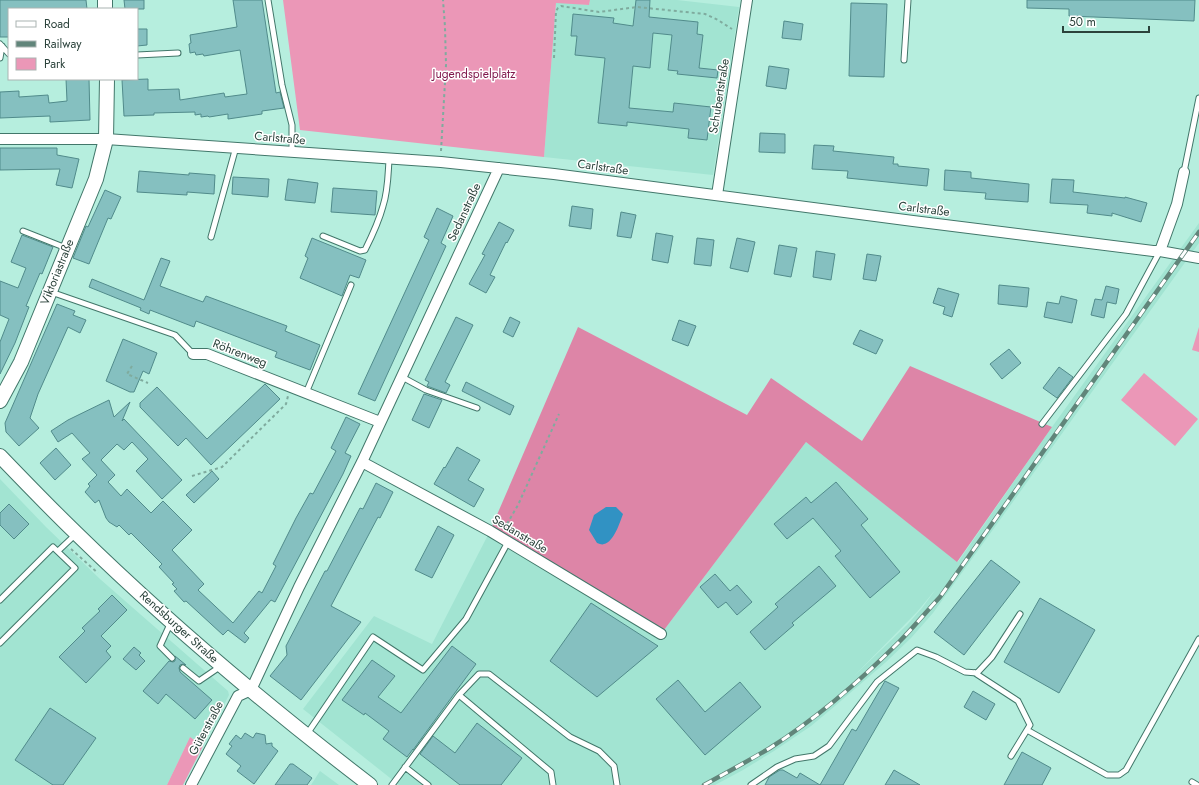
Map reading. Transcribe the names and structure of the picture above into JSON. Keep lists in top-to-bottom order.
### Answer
{
  "streets": {
    "street": [
      "Schubertstraße",
      "Carlstraße",
      "Sedanstraße",
      "Viktoriastraße",
      "Röhrenweg",
      "Rendsburger Straße",
      "Güterstraße"
    ]
  },
  "crossings": [
    ["Schubertstraße", "Carlstraße"],
    ["Carlstraße", "Sedanstraße"],
    ["Carlstraße", "Viktoriastraße"],
    ["Sedanstraße", "Röhrenweg"],
    ["Sedanstraße", "Rendsburger Straße"],
    ["Sedanstraße", "Güterstraße"],
    ["Viktoriastraße", "Röhrenweg"],
    ["Rendsburger Straße", "Güterstraße"]
  ],
  "parks": ["Jugendspielplatz"],
  "legend": ["Road", "Railway", "Park"],
  "scale_bar": "50 m"
}
